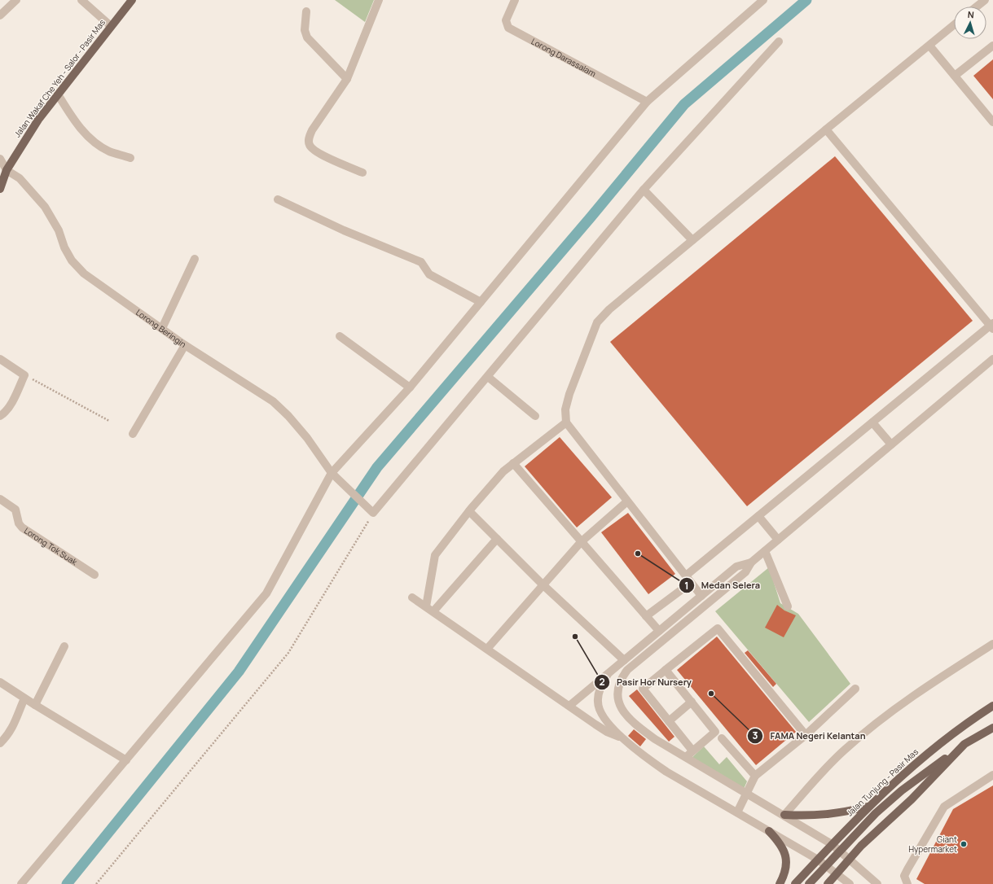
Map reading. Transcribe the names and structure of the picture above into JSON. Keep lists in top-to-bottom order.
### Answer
{
  "streets": {
    "main road": ["Jalan Wakaf Che Yeh - Salor - Pasir Mas", "Jalan Tunjung - Pasir Mas"],
    "street": ["Lorong Darassalam", "Lorong Beringin", "Lorong Tok Suak"]
  },
  "crossings": [
    ["Jalan Wakaf Che Yeh - Salor - Pasir Mas", "Lorong Beringin"]
  ],
  "places": [
    "Medan Selera",
    "Pasir Hor Nursery",
    "FAMA Negeri Kelantan",
    "Giant Hypermarket"
  ],
  "north": "top"
}
